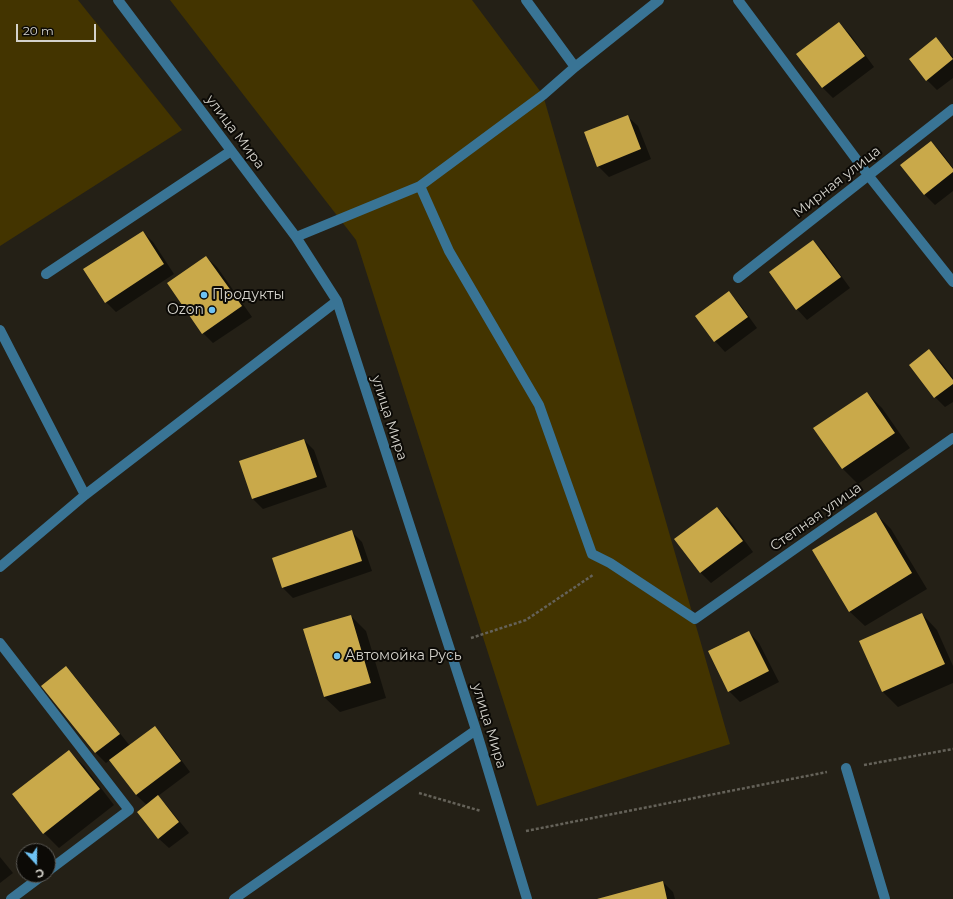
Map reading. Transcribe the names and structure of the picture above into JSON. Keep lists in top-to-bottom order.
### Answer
{
  "streets": {
    "street": ["улица Мира", "Мирная улица", "Степная улица"]
  },
  "places": ["Продукты", "Ozon", "Автомойка Русь"],
  "scale_bar": "20 m",
  "north": "bottom"
}
